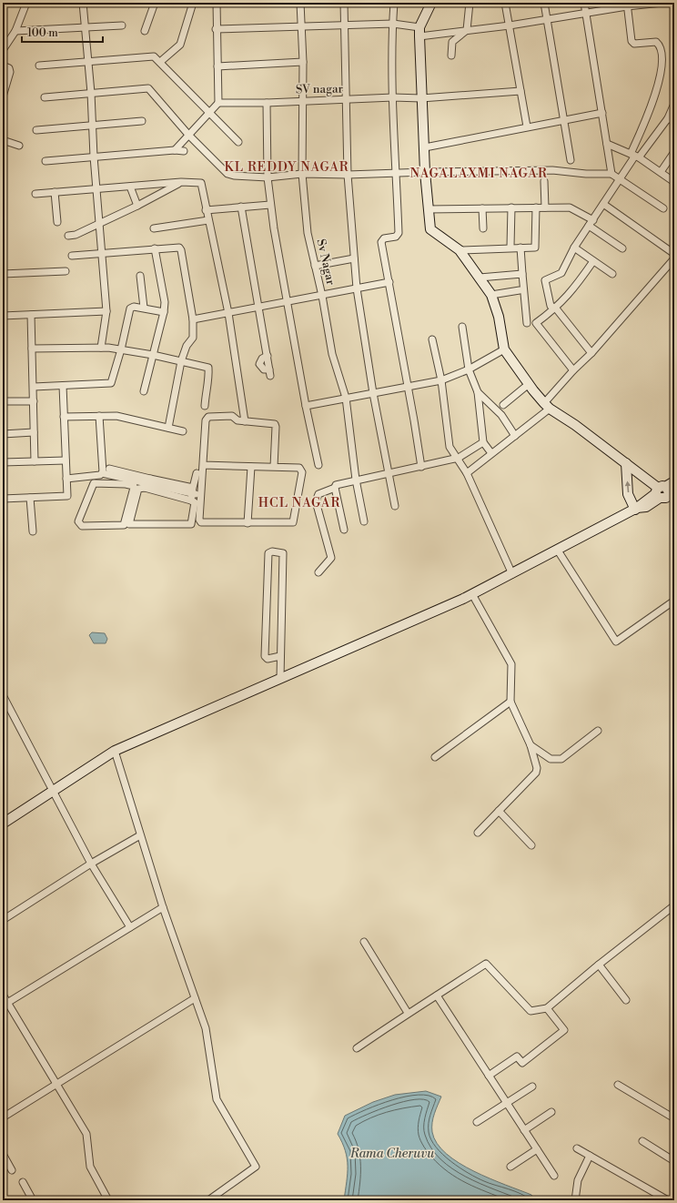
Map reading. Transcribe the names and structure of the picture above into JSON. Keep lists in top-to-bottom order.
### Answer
{
  "streets": {
    "street": ["SV nagar", "Sv Nagar"]
  },
  "crossings": [
    ["SV nagar", "Sv Nagar"]
  ],
  "districts": ["KL REDDY NAGAR", "NAGALAXMI NAGAR", "HCL NAGAR"],
  "water": ["Rama Cheruvu"],
  "scale_bar": "100 m"
}
